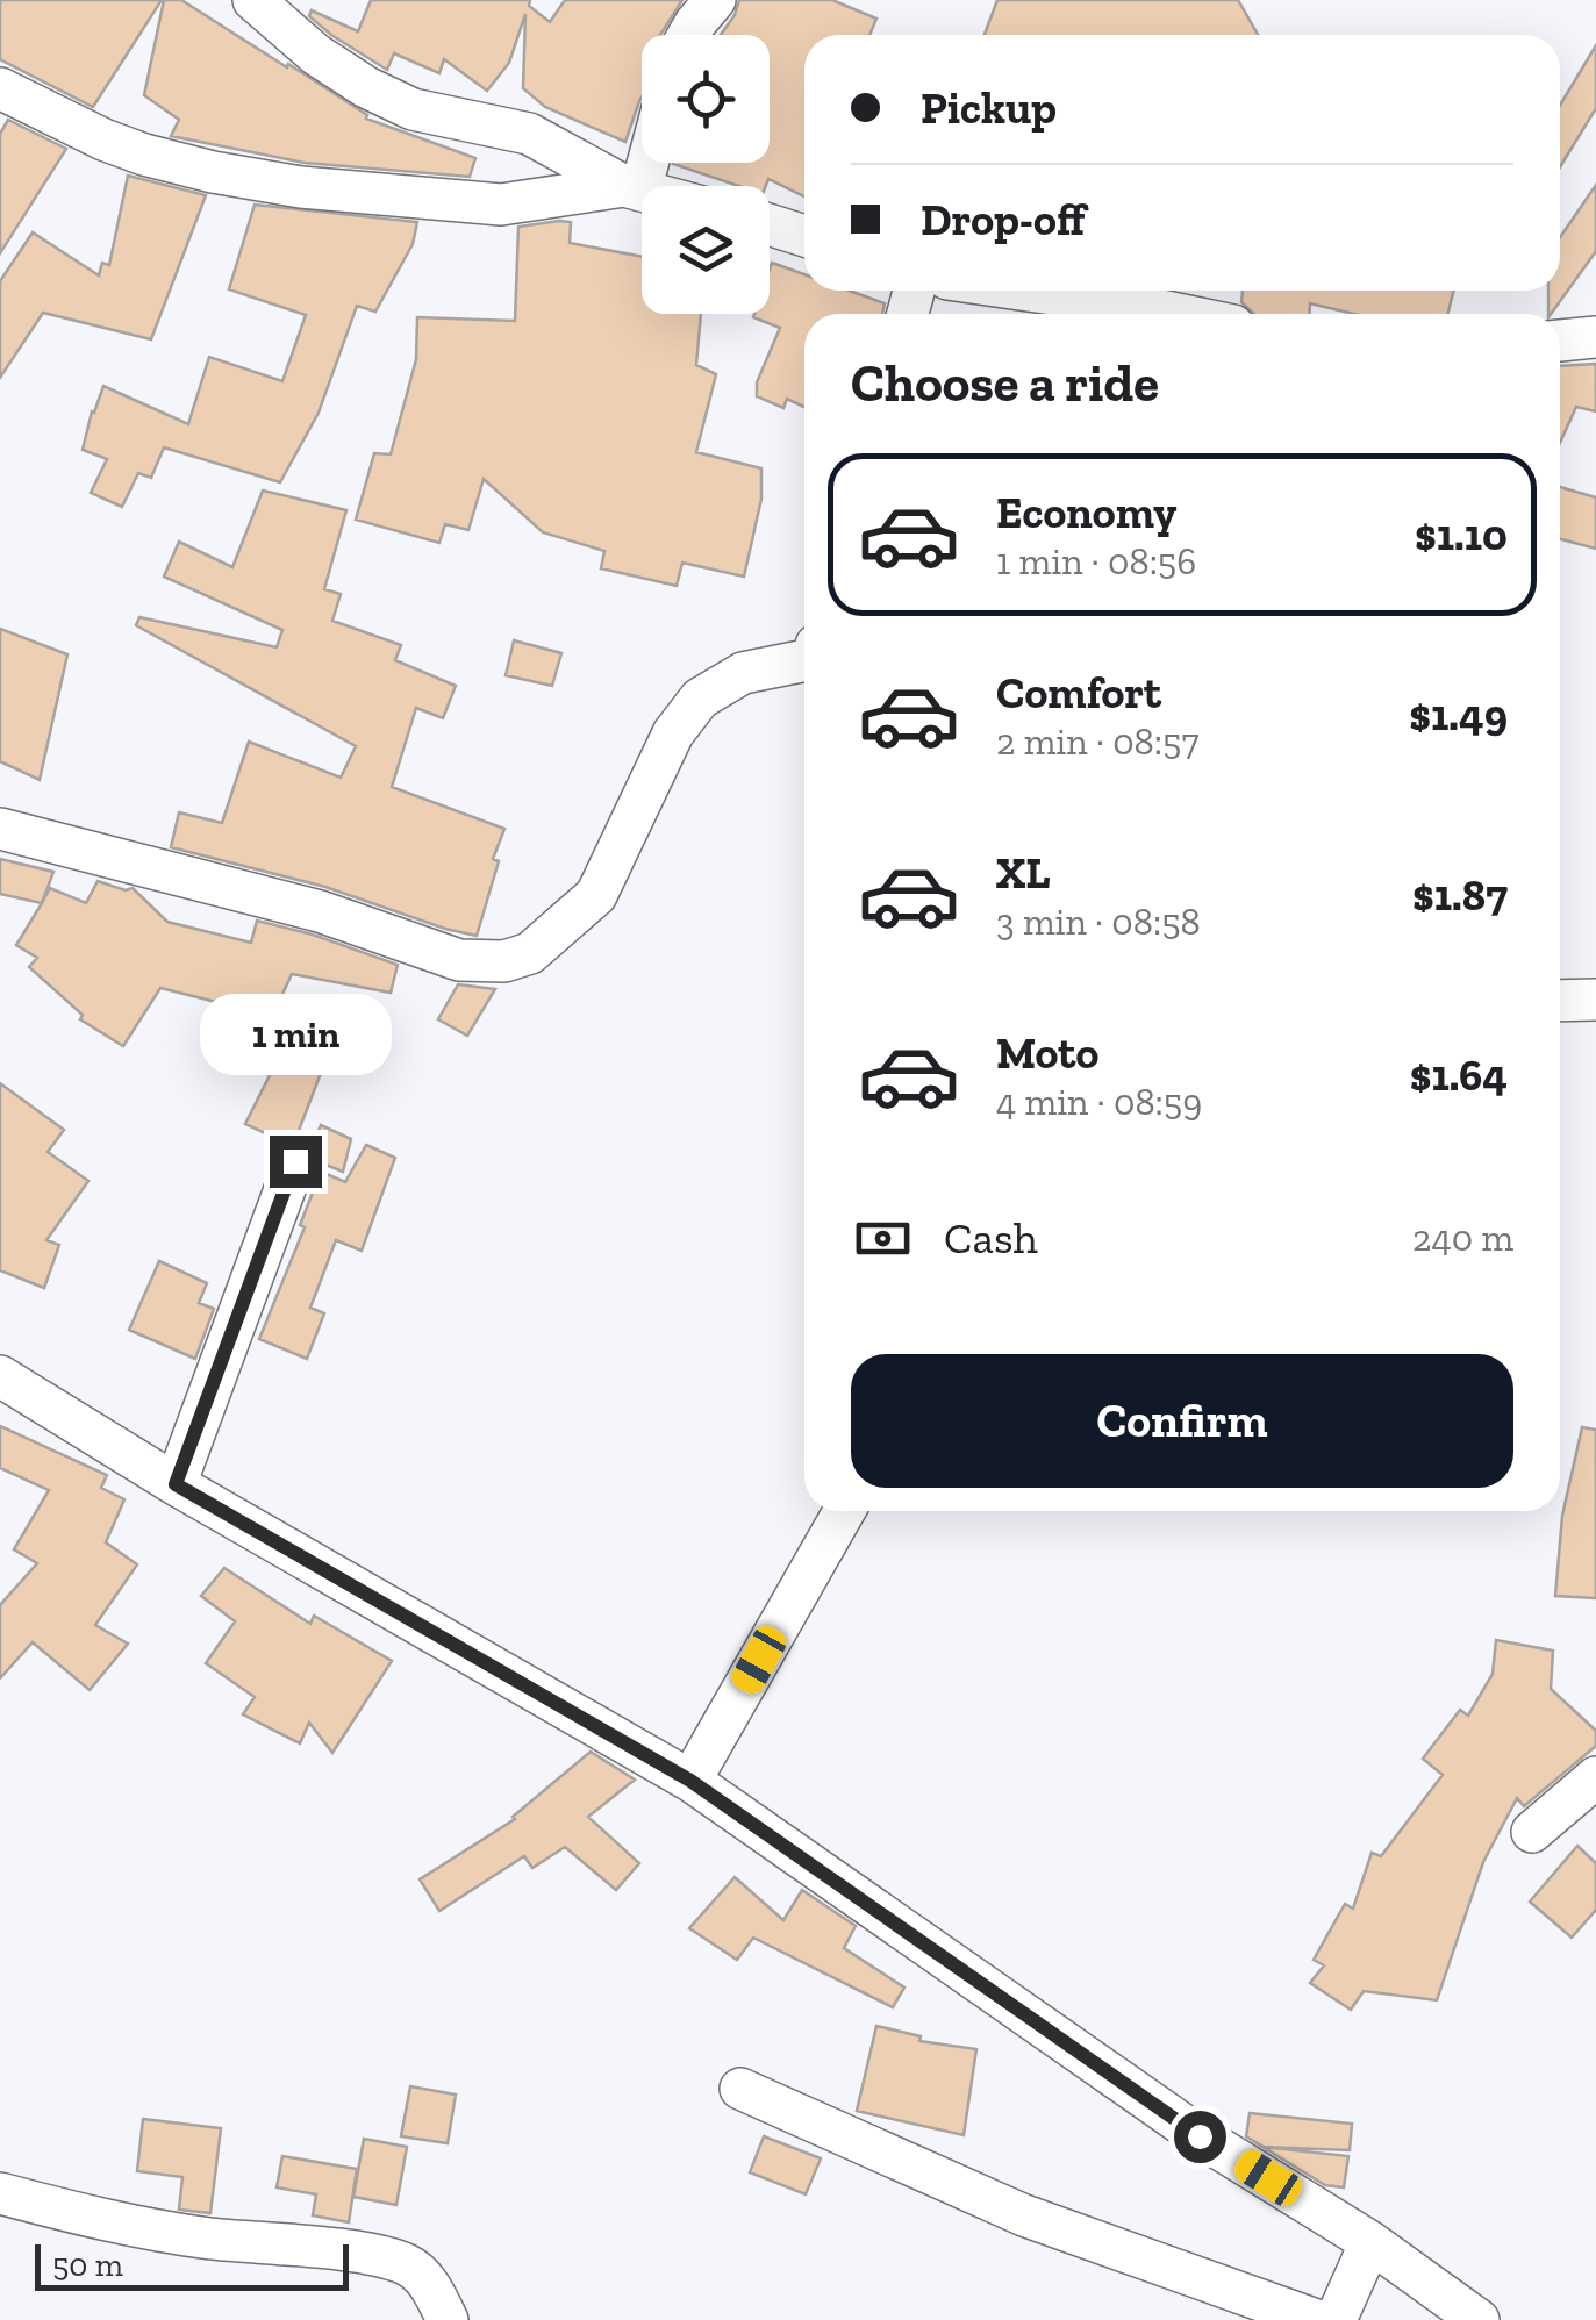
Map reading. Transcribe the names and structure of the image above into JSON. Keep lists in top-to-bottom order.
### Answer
{
  "scale_bar": "50 m",
  "page": {
    "banner": ["Pickup", "Drop-off"],
    "heading": "Choose a ride",
    "list": [
      {
        "name": "Economy",
        "note": "1 min · 08:56",
        "value": "$1.10"
      },
      {
        "name": "Comfort",
        "note": "2 min · 08:57",
        "value": "$1.49"
      },
      {
        "name": "XL",
        "note": "3 min · 08:58",
        "value": "$1.87"
      },
      {
        "name": "Moto",
        "note": "4 min · 08:59",
        "value": "$1.64"
      }
    ],
    "bubble": "1 min",
    "pay": ["Cash", "240 m"],
    "buttons": "Confirm",
    "scale": "50 m"
  }
}
